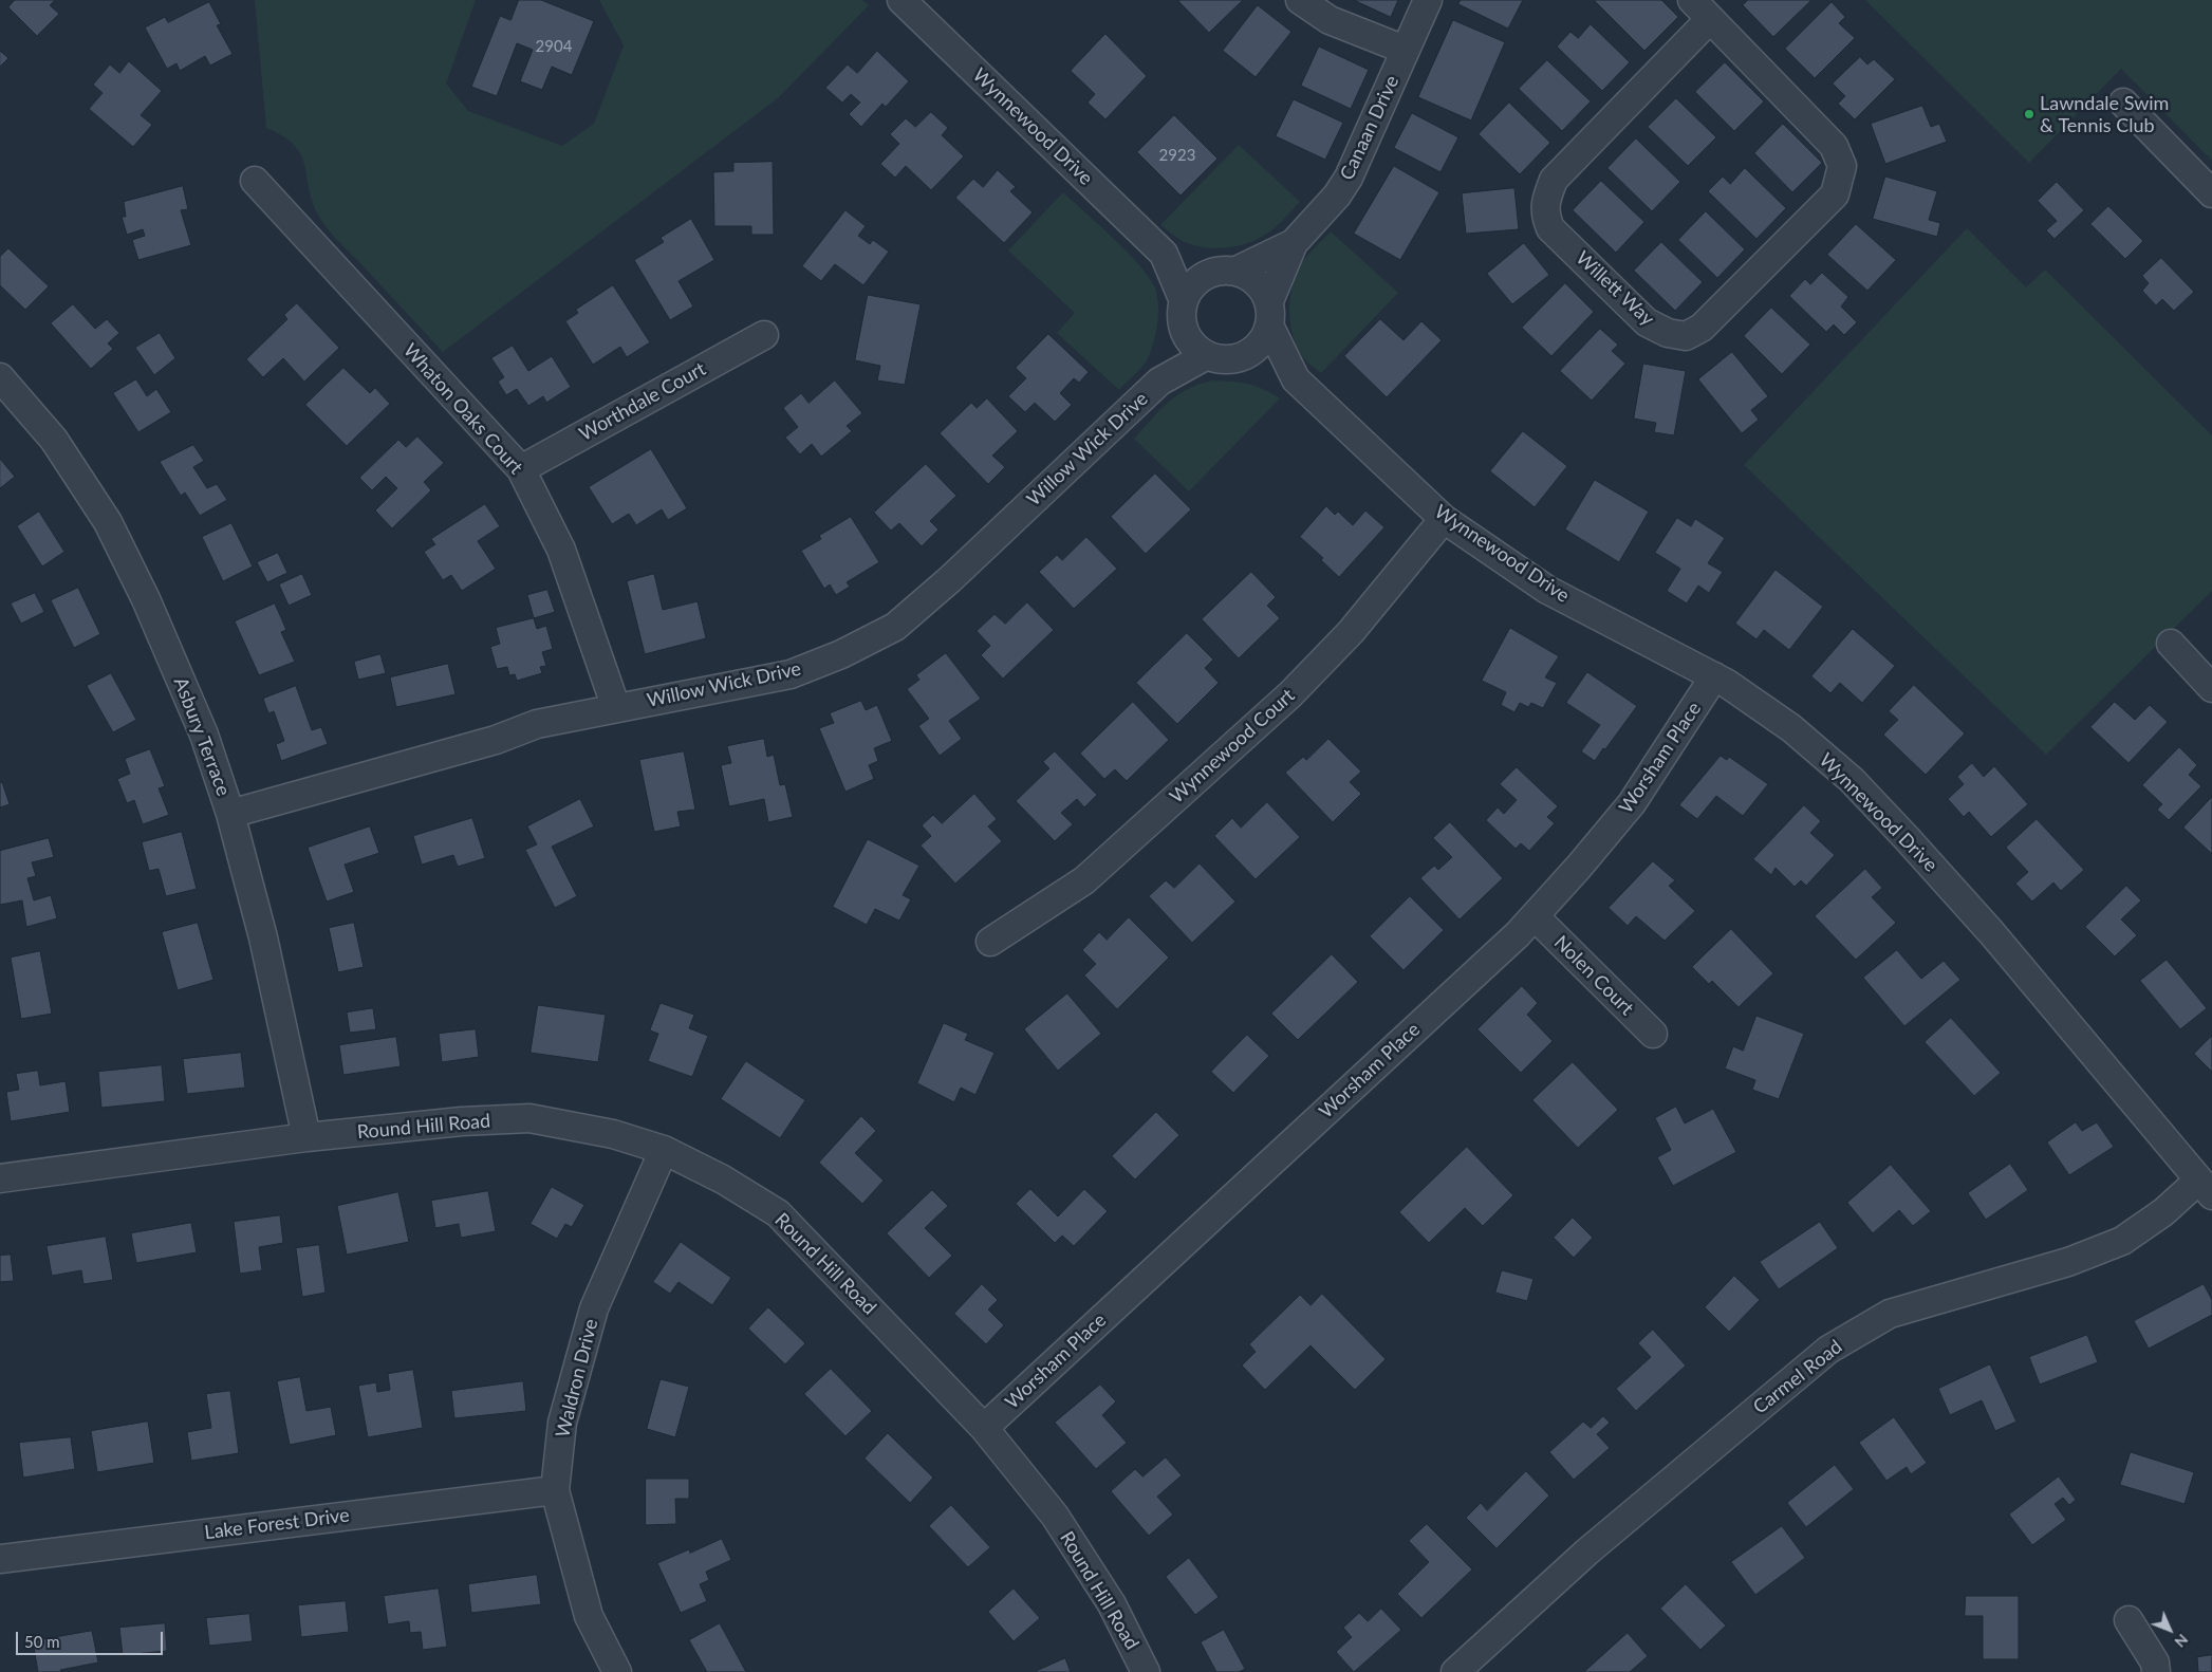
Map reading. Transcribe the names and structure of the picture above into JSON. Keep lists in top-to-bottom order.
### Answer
{
  "streets": {
    "street": [
      "Wynnewood Drive",
      "Canaan Drive",
      "Willett Way",
      "Worthdale Court",
      "Whaton Oaks Court",
      "Willow Wick Drive",
      "Asbury Terrace",
      "Wynnewood Court",
      "Worsham Place",
      "Nolen Court",
      "Round Hill Road",
      "Carmel Road",
      "Waldron Drive",
      "Lake Forest Drive"
    ]
  },
  "crossings": [
    ["Wynnewood Drive", "Canaan Drive"],
    ["Wynnewood Drive", "Willow Wick Drive"],
    ["Wynnewood Drive", "Wynnewood Court"],
    ["Wynnewood Drive", "Worsham Place"],
    ["Wynnewood Drive", "Carmel Road"],
    ["Canaan Drive", "Willow Wick Drive"],
    ["Worthdale Court", "Whaton Oaks Court"],
    ["Whaton Oaks Court", "Willow Wick Drive"],
    ["Willow Wick Drive", "Asbury Terrace"],
    ["Asbury Terrace", "Round Hill Road"],
    ["Worsham Place", "Nolen Court"],
    ["Worsham Place", "Round Hill Road"],
    ["Round Hill Road", "Waldron Drive"],
    ["Waldron Drive", "Lake Forest Drive"]
  ],
  "places": ["Lawndale Swim & Tennis Club"],
  "house_numbers": ["2904", "2923"],
  "scale_bar": "50 m",
  "north": "bottom right"
}
